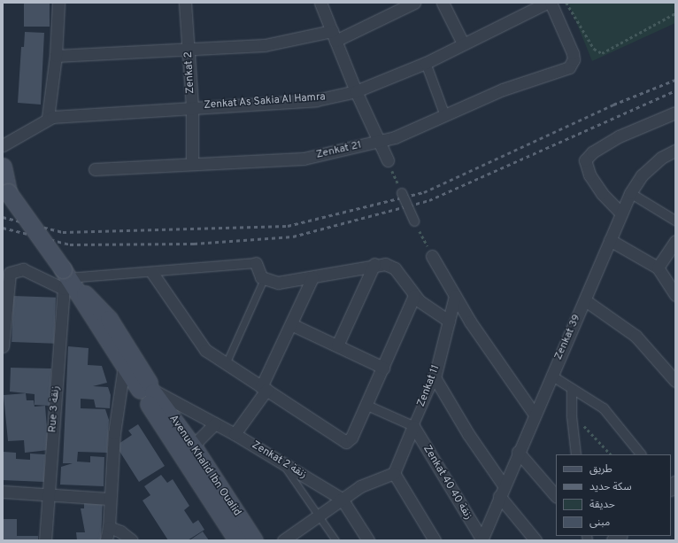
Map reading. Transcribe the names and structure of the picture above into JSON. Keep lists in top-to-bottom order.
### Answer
{
  "streets": {
    "main road": ["Avenue Khalid Ibn Oualid"],
    "street": [
      "Zenkat 2",
      "Zenkat As Sakia Al Hamra",
      "Zenkat 21",
      "Zenkat 39",
      "Zenkat 11",
      "Rue 3 زنقة",
      "Zenkat 2 زنقة",
      "Zenkat 40 زنقة 40"
    ]
  },
  "crossings": [
    ["Zenkat 2", "Zenkat As Sakia Al Hamra"],
    ["Zenkat 2", "Zenkat 21"],
    ["Zenkat 39", "Zenkat 40 زنقة 40"],
    ["Zenkat 11", "Zenkat 40 زنقة 40"],
    ["Rue 3 زنقة", "Avenue Khalid Ibn Oualid"],
    ["Zenkat 2 زنقة", "Avenue Khalid Ibn Oualid"]
  ],
  "legend": [
    "طريق",
    "سكة حديد",
    "حديقة",
    "مبنى"
  ]
}
